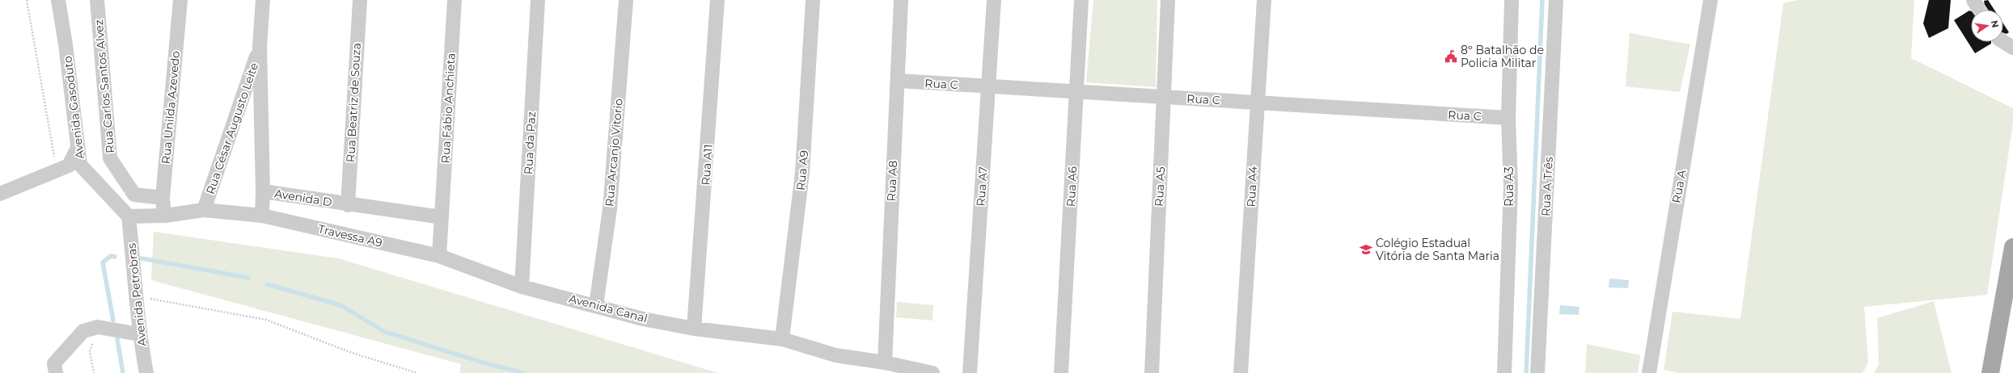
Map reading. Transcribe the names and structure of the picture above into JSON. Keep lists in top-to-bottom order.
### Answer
{
  "streets": {
    "street": [
      "Rua C",
      "Rua Carlos Santos Alvez",
      "Rua Beatriz de Souza",
      "Avenida Gasoduto",
      "Rua Unilda Azevedo",
      "Rua Fábio Anchieta",
      "Rua César Augusto Leite",
      "Rua da Paz",
      "Rua Arcanjo Vitorio",
      "Rua A11",
      "Rua A9",
      "Rua A8",
      "Rua A7",
      "Rua A6",
      "Rua A5",
      "Rua A4",
      "Rua A3",
      "Rua A Três",
      "Rua A",
      "Avenida D",
      "Travessa A9",
      "Avenida Petrobras",
      "Avenida Canal"
    ]
  },
  "crossings": [
    ["Rua C", "Rua A8"],
    ["Rua C", "Rua A7"],
    ["Rua C", "Rua A6"],
    ["Rua C", "Rua A5"],
    ["Rua C", "Rua A4"],
    ["Rua C", "Rua A3"],
    ["Rua Carlos Santos Alvez", "Rua Unilda Azevedo"],
    ["Rua Beatriz de Souza", "Avenida D"],
    ["Avenida Gasoduto", "Avenida Petrobras"],
    ["Rua Fábio Anchieta", "Avenida D"],
    ["Rua César Augusto Leite", "Avenida D"],
    ["Rua da Paz", "Avenida Canal"],
    ["Rua Arcanjo Vitorio", "Avenida Canal"],
    ["Rua A11", "Avenida Canal"],
    ["Rua A9", "Avenida Canal"],
    ["Avenida D", "Travessa A9"],
    ["Travessa A9", "Avenida Canal"]
  ],
  "places": {
    "public building": ["8º Batalhão de Policia Militar"],
    "school or university": ["Colégio Estadual Vitória de Santa Maria"]
  },
  "north": "right"
}
